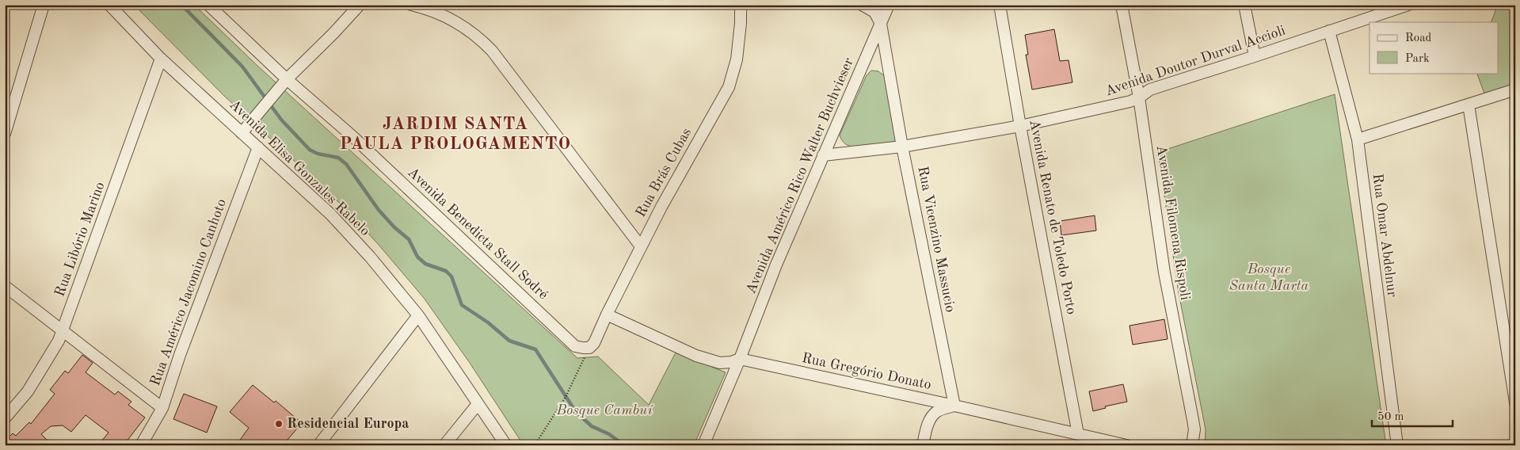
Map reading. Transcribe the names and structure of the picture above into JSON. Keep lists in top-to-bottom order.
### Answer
{
  "streets": {
    "street": [
      "Avenida Doutor Durval Accioli",
      "Avenida Elisa Gonzales Rabelo",
      "Rua Brás Cubas",
      "Avenida Américo Rico Walter Buchvieser",
      "Avenida Renato de Toledo Porto",
      "Avenida Filomena Rispoli",
      "Avenida Benedicta Stall Sodré",
      "Rua Omar Abdelnur",
      "Rua Libório Marino",
      "Rua Vicenzino Massucio",
      "Rua Américo Jacomino Canhoto",
      "Rua Gregório Donato"
    ]
  },
  "crossings": [
    ["Avenida Doutor Durval Accioli", "Avenida Américo Rico Walter Buchvieser"],
    ["Avenida Doutor Durval Accioli", "Avenida Renato de Toledo Porto"],
    ["Avenida Doutor Durval Accioli", "Avenida Filomena Rispoli"],
    ["Avenida Doutor Durval Accioli", "Rua Omar Abdelnur"],
    ["Avenida Doutor Durval Accioli", "Rua Vicenzino Massucio"],
    ["Avenida Elisa Gonzales Rabelo", "Rua Libório Marino"],
    ["Avenida Elisa Gonzales Rabelo", "Rua Américo Jacomino Canhoto"],
    ["Rua Brás Cubas", "Avenida Benedicta Stall Sodré"],
    ["Rua Brás Cubas", "Rua Gregório Donato"],
    ["Avenida Américo Rico Walter Buchvieser", "Rua Vicenzino Massucio"],
    ["Avenida Américo Rico Walter Buchvieser", "Rua Gregório Donato"],
    ["Avenida Renato de Toledo Porto", "Rua Gregório Donato"],
    ["Rua Vicenzino Massucio", "Rua Gregório Donato"]
  ],
  "districts": ["JARDIM SANTA PAULA PROLOGAMENTO"],
  "parks": ["Bosque Santa Marta", "Bosque Cambuí"],
  "places": ["Residencial Europa"],
  "legend": ["Road", "Park"],
  "scale_bar": "50 m"
}
